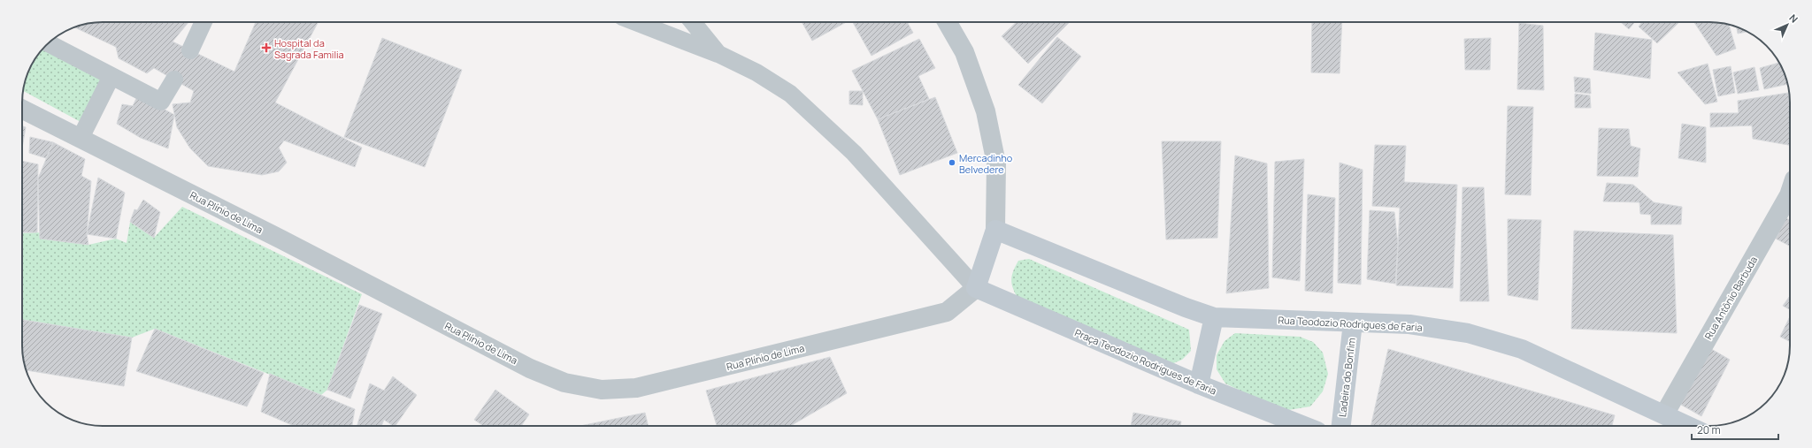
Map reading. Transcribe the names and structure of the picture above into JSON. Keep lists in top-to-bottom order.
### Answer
{
  "streets": {
    "street": [
      "Rua Plínio de Lima",
      "Rua Antônio Barbuda",
      "Rua Teodozio Rodrigues de Faria",
      "Praça Teodozio Rodrigues de Faria",
      "Ladeira do Bonfim"
    ]
  },
  "crossings": [
    ["Rua Plínio de Lima", "Praça Teodozio Rodrigues de Faria"],
    ["Rua Antônio Barbuda", "Rua Teodozio Rodrigues de Faria"],
    ["Rua Teodozio Rodrigues de Faria", "Ladeira do Bonfim"]
  ],
  "places": {
    "health": ["Hospital da Sagrada Familia"],
    "other": ["Mercadinho Belvedere"]
  },
  "scale_bar": "20 m",
  "north": "top right"
}
